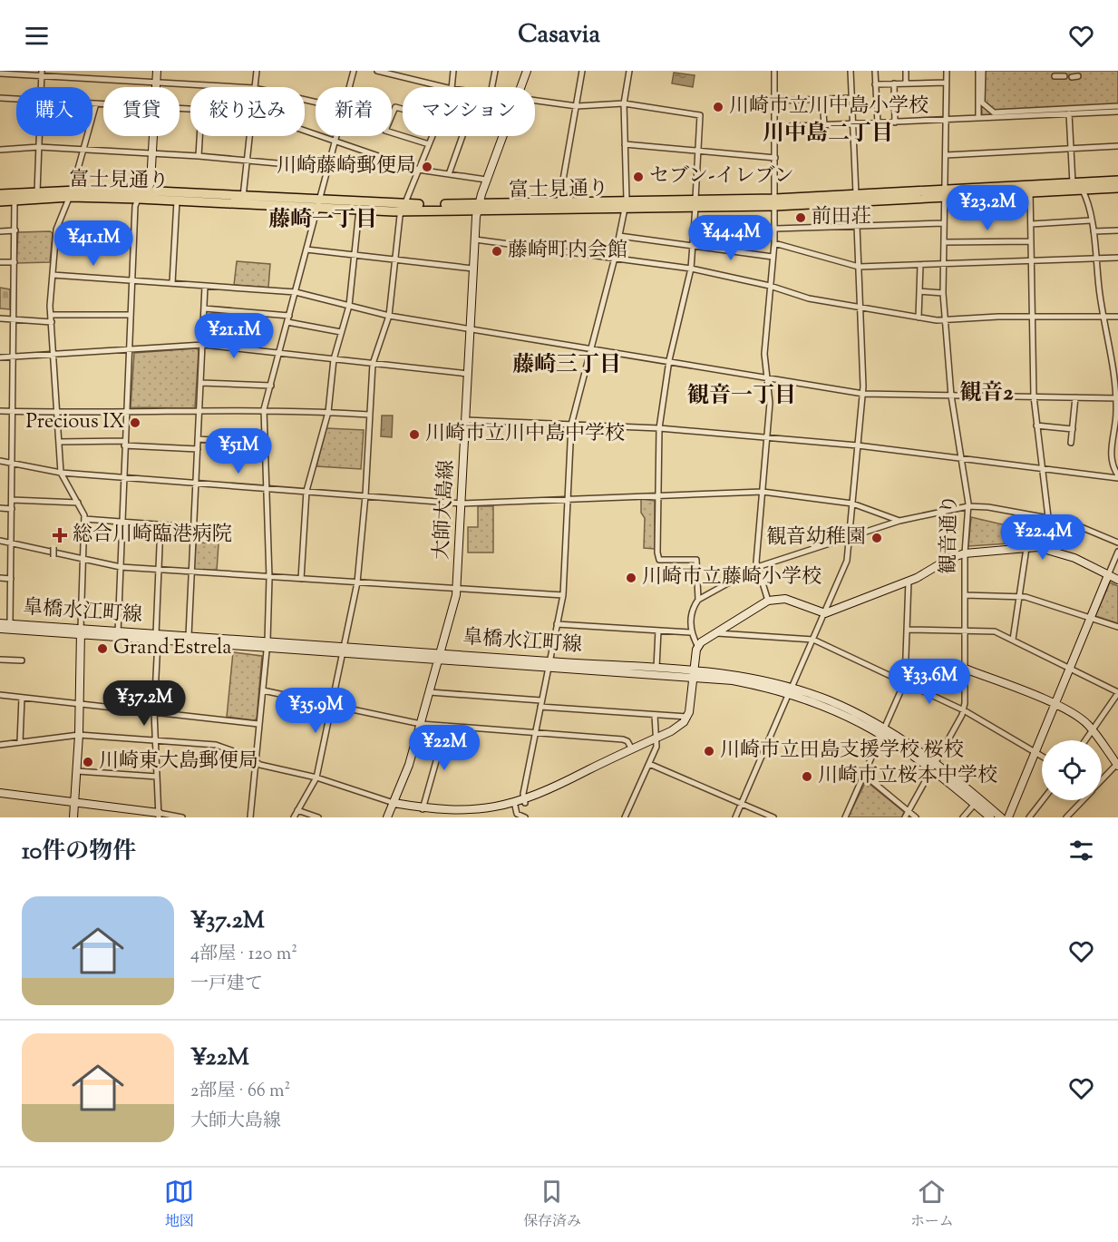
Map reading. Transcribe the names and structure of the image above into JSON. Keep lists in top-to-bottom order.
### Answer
{
  "streets": {
    "highway": ["富士見通り"],
    "street": ["大師大島線", "観音通り", "皐橋水江町線"]
  },
  "crossings": [
    ["富士見通り", "大師大島線"],
    ["富士見通り", "観音通り"],
    ["大師大島線", "皐橋水江町線"],
    ["観音通り", "皐橋水江町線"]
  ],
  "districts": [
    "川中島二丁目",
    "藤崎一丁目",
    "藤崎三丁目",
    "観音2",
    "観音一丁目"
  ],
  "places": {
    "other": [
      "川崎市立川中島小学校",
      "川崎藤崎郵便局",
      "セブン-イレブン",
      "前田荘",
      "藤崎町内会館",
      "Precious IX",
      "川崎市立川中島中学校",
      "観音幼稚園",
      "川崎市立藤崎小学校",
      "Grand Estrela",
      "川崎市立田島支援学校 桜校",
      "川崎東大島郵便局",
      "川崎市立桜本中学校"
    ],
    "health": ["総合川崎臨港病院"]
  },
  "page": {
    "header": "Casavia",
    "chip": [
      "購入",
      "賃貸",
      "絞り込み",
      "新着",
      "マンション"
    ],
    "price": [
      "¥23.2M",
      "¥44.4M",
      "¥41.1M",
      "¥21.1M",
      "¥51M",
      "¥22.4M",
      "¥33.6M",
      "¥37.2M",
      "¥35.9M",
      "¥22M"
    ],
    "heading": "10件の物件",
    "list": [
      {
        "name": "¥37.2M",
        "note": "4部屋 · 120 m² · 一戸建て"
      },
      {
        "name": "¥22M",
        "note": "2部屋 · 66 m² · 大師大島線"
      }
    ],
    "tabs": ["地図", "保存済み", "ホーム"]
  }
}
